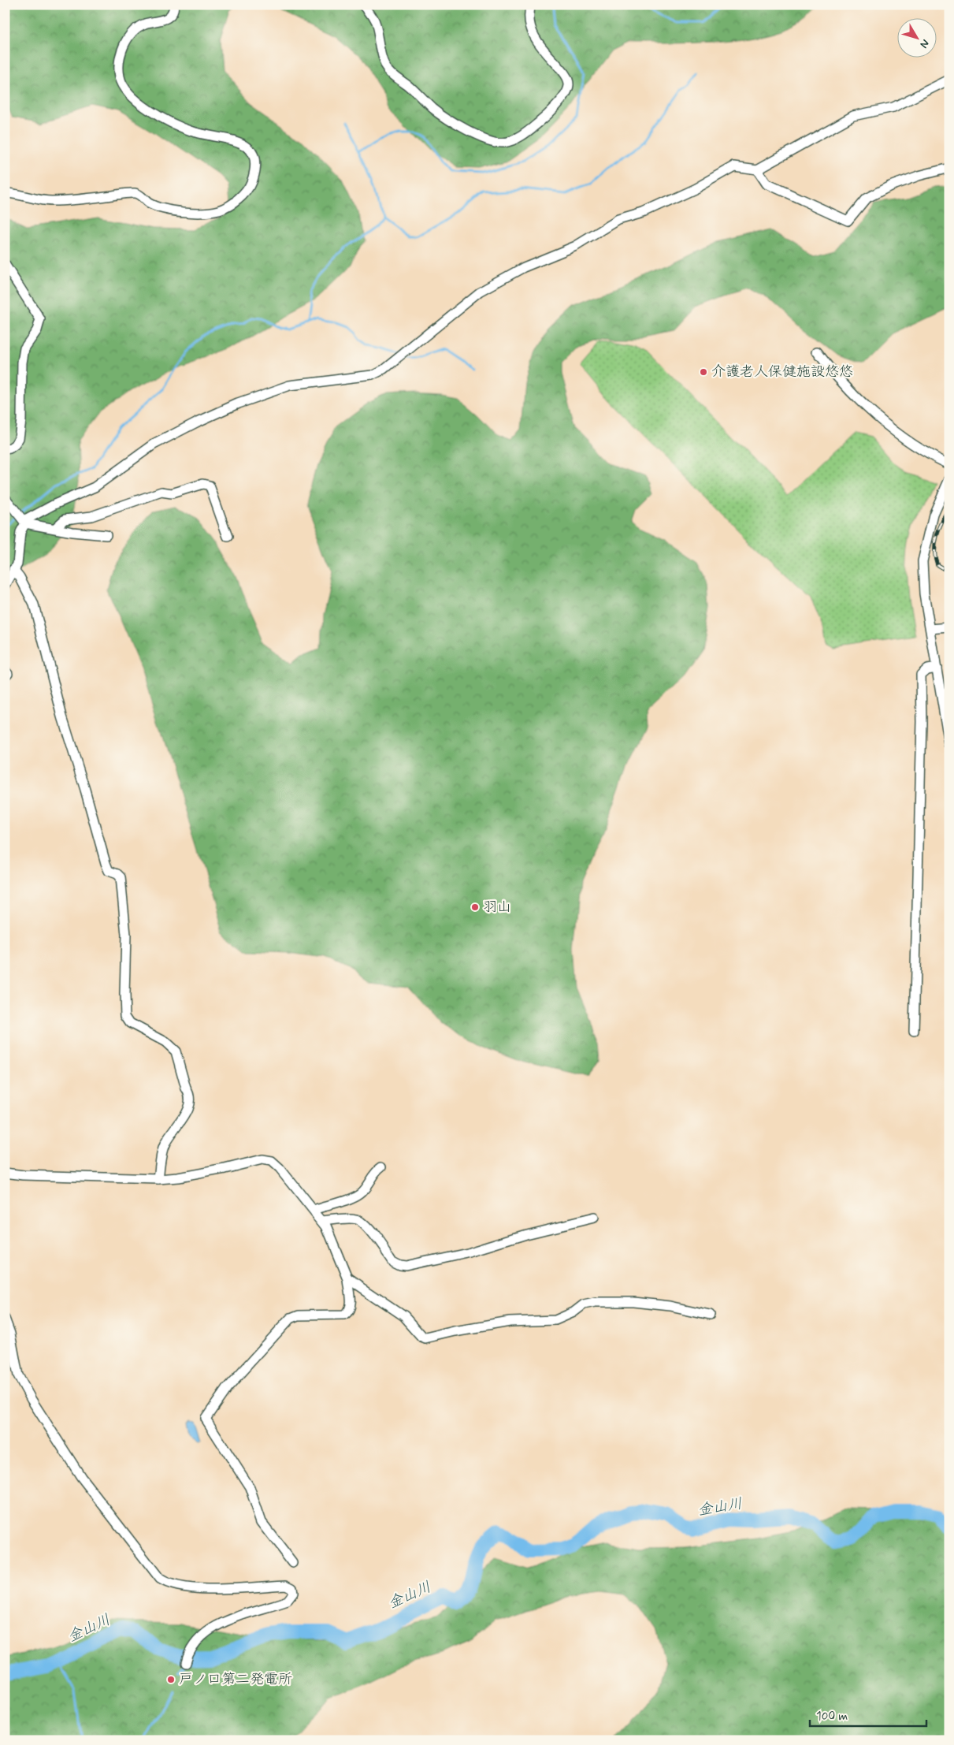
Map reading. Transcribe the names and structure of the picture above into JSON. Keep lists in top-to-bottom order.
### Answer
{
  "water": ["金山川"],
  "places": ["介護老人保健施設悠悠", "羽山", "戸ノ口第二発電所"],
  "scale_bar": "100 m",
  "north": "bottom right"
}
